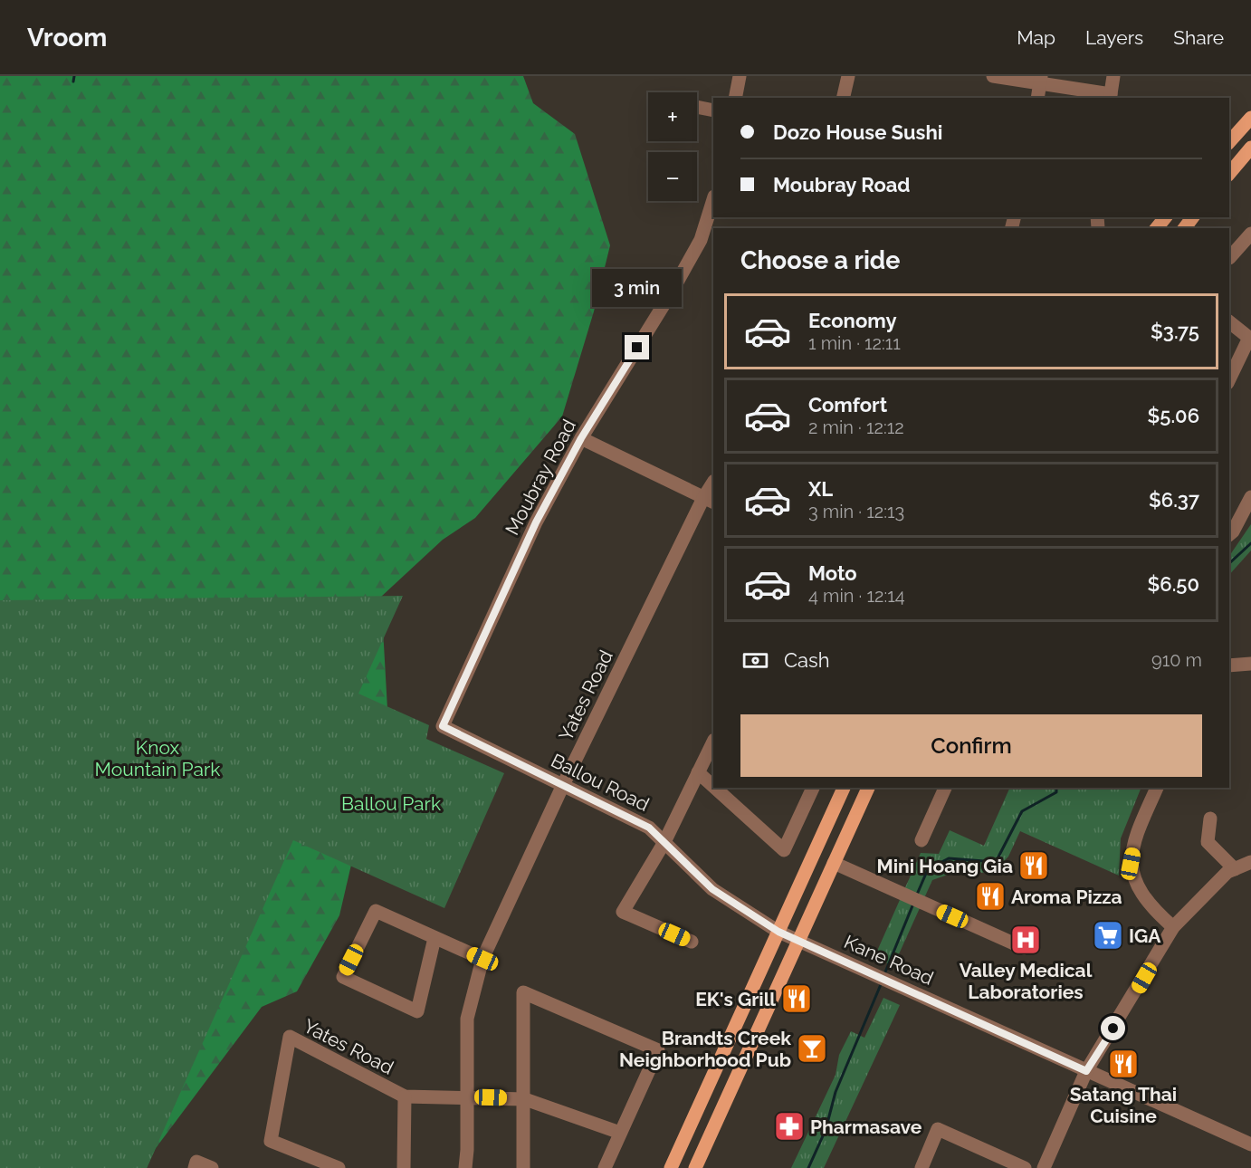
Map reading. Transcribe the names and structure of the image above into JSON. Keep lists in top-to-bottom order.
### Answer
{
  "streets": {
    "street": [
      "Moubray Road",
      "Yates Road",
      "Ballou Road",
      "Kane Road"
    ]
  },
  "crossings": [
    ["Moubray Road", "Ballou Road"],
    ["Yates Road", "Ballou Road"],
    ["Ballou Road", "Kane Road"]
  ],
  "parks": ["Knox Mountain Park", "Ballou Park"],
  "places": {
    "restaurant": [
      "Mini Hoang Gia",
      "Aroma Pizza",
      "EK's Grill",
      "Satang Thai Cuisine"
    ],
    "supermarket": ["IGA"],
    "hospital": ["Valley Medical Laboratories"],
    "bar": ["Brandts Creek Neighborhood Pub"],
    "pharmacy": ["Pharmasave"]
  },
  "page": {
    "header": "Vroom",
    "nav": ["Map", "Layers", "Share"],
    "map_buttons": ["+", "−"],
    "banner": ["Dozo House Sushi", "Moubray Road"],
    "heading": "Choose a ride",
    "bubble": "3 min",
    "list": [
      {
        "name": "Economy",
        "note": "1 min · 12:11",
        "value": "$3.75"
      },
      {
        "name": "Comfort",
        "note": "2 min · 12:12",
        "value": "$5.06"
      },
      {
        "name": "XL",
        "note": "3 min · 12:13",
        "value": "$6.37"
      },
      {
        "name": "Moto",
        "note": "4 min · 12:14",
        "value": "$6.50"
      }
    ],
    "pay": ["Cash", "910 m"],
    "buttons": "Confirm"
  }
}
